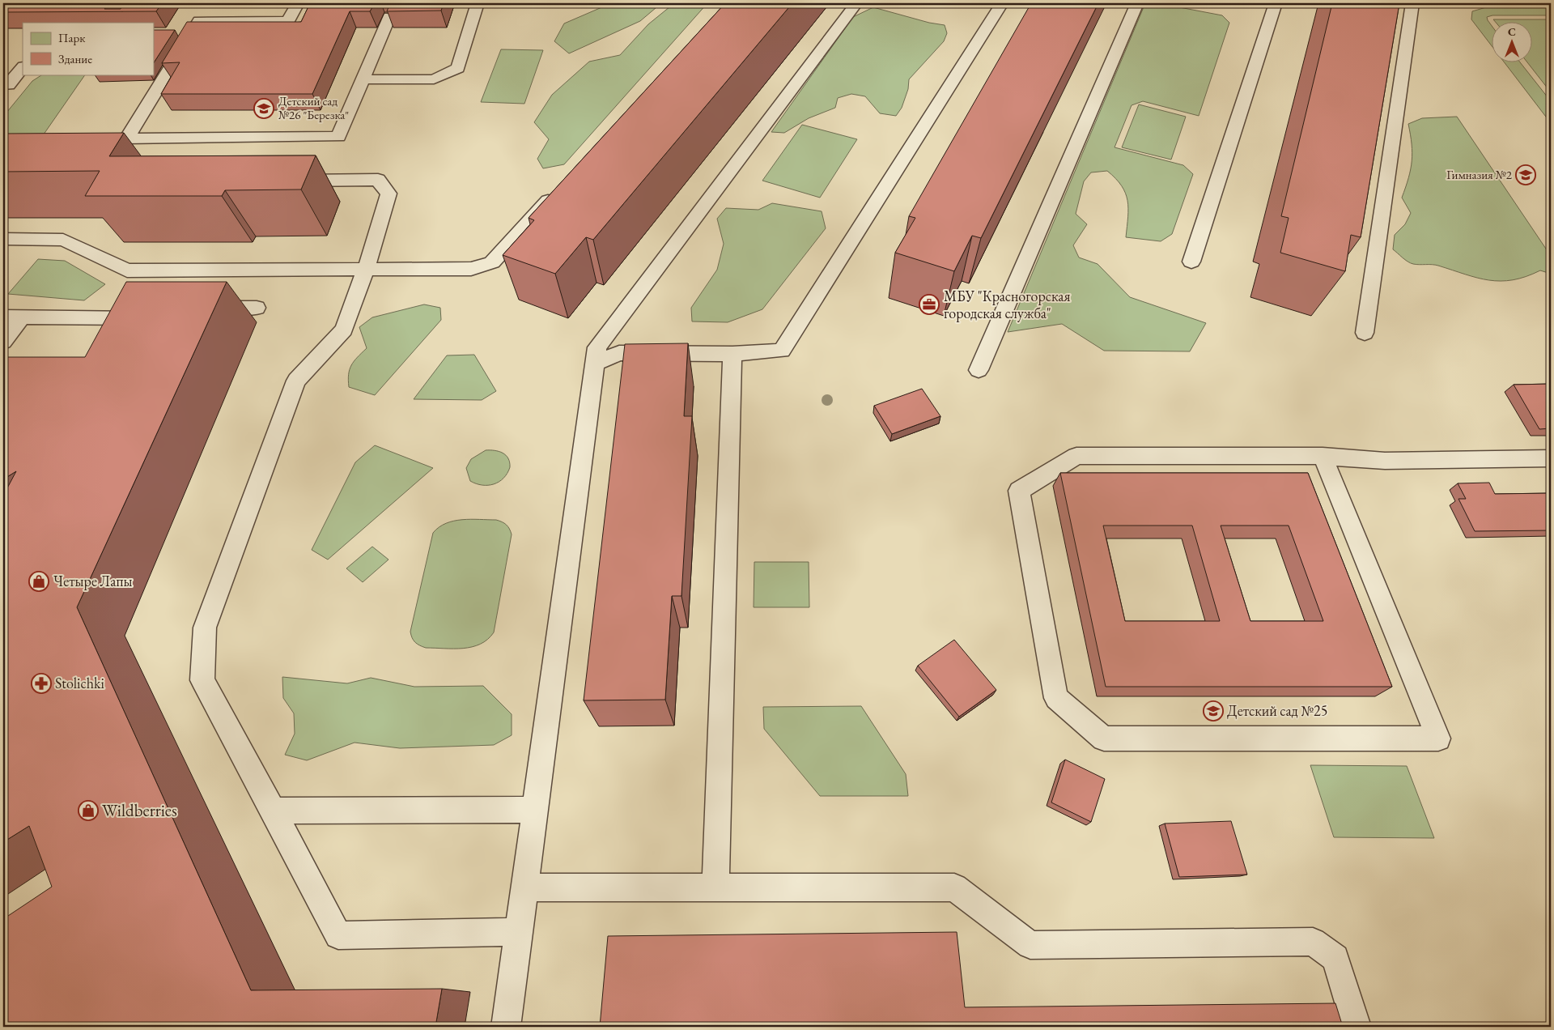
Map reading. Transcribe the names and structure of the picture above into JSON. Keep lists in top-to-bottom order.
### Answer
{
  "places": {
    "school or university": ["Детский сад №26 \"Березка\"", "Гимназия №2", "Детский сад №25"],
    "office": ["МБУ \"Красногорская городская служба\""],
    "shop": ["Четыре Лапы", "Wildberries"],
    "pharmacy": ["Stolichki"]
  },
  "legend": ["Парк", "Здание"],
  "north": "top"
}
